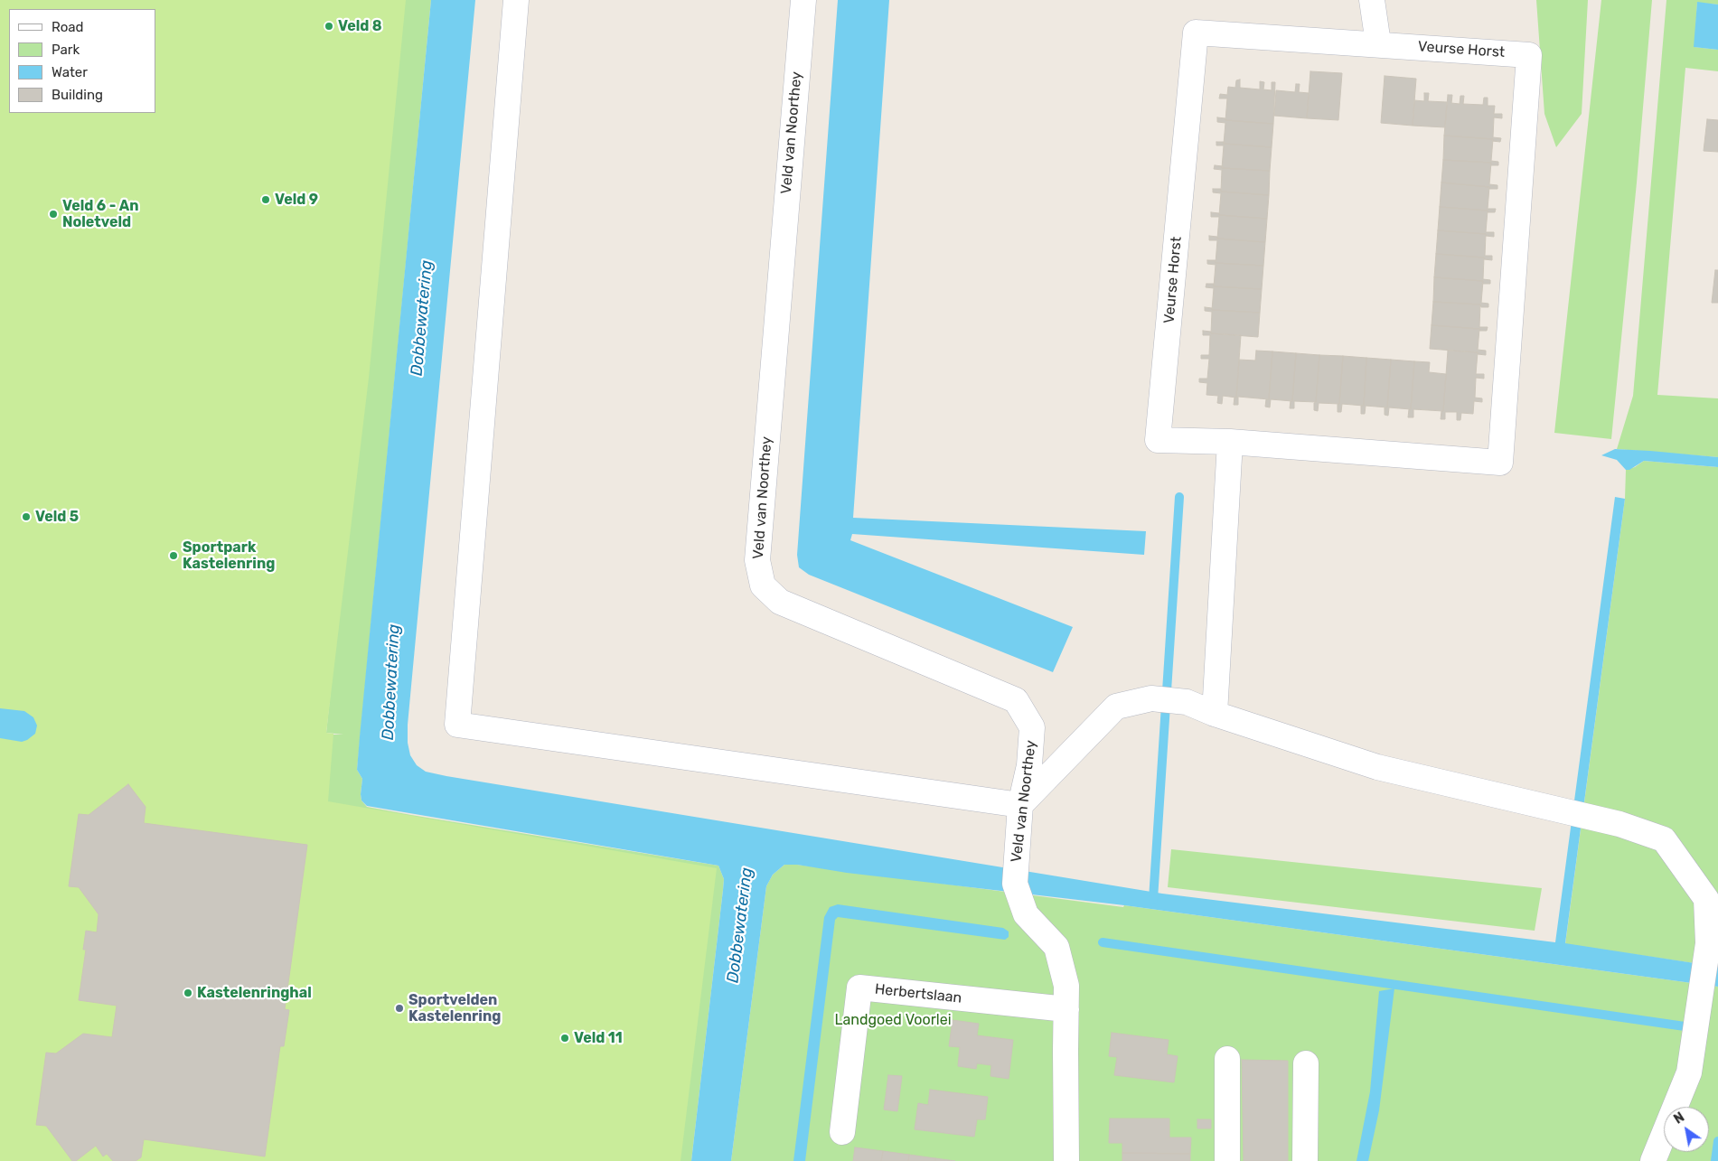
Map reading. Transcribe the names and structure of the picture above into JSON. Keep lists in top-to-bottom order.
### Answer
{
  "streets": {
    "street": ["Veurse Horst", "Veld van Noorthey", "Herbertslaan"]
  },
  "crossings": [
    ["Veld van Noorthey", "Herbertslaan"]
  ],
  "water": ["Dobbewatering"],
  "parks": ["Landgoed Voorlei"],
  "places": [
    "Veld 8",
    "Veld 9",
    "Veld 6 - An Noletveld",
    "Veld 5",
    "Sportpark Kastelenring",
    "Kastelenringhal",
    "Sportvelden Kastelenring",
    "Veld 11"
  ],
  "legend": [
    "Road",
    "Park",
    "Water",
    "Building"
  ],
  "north": "top left"
}
